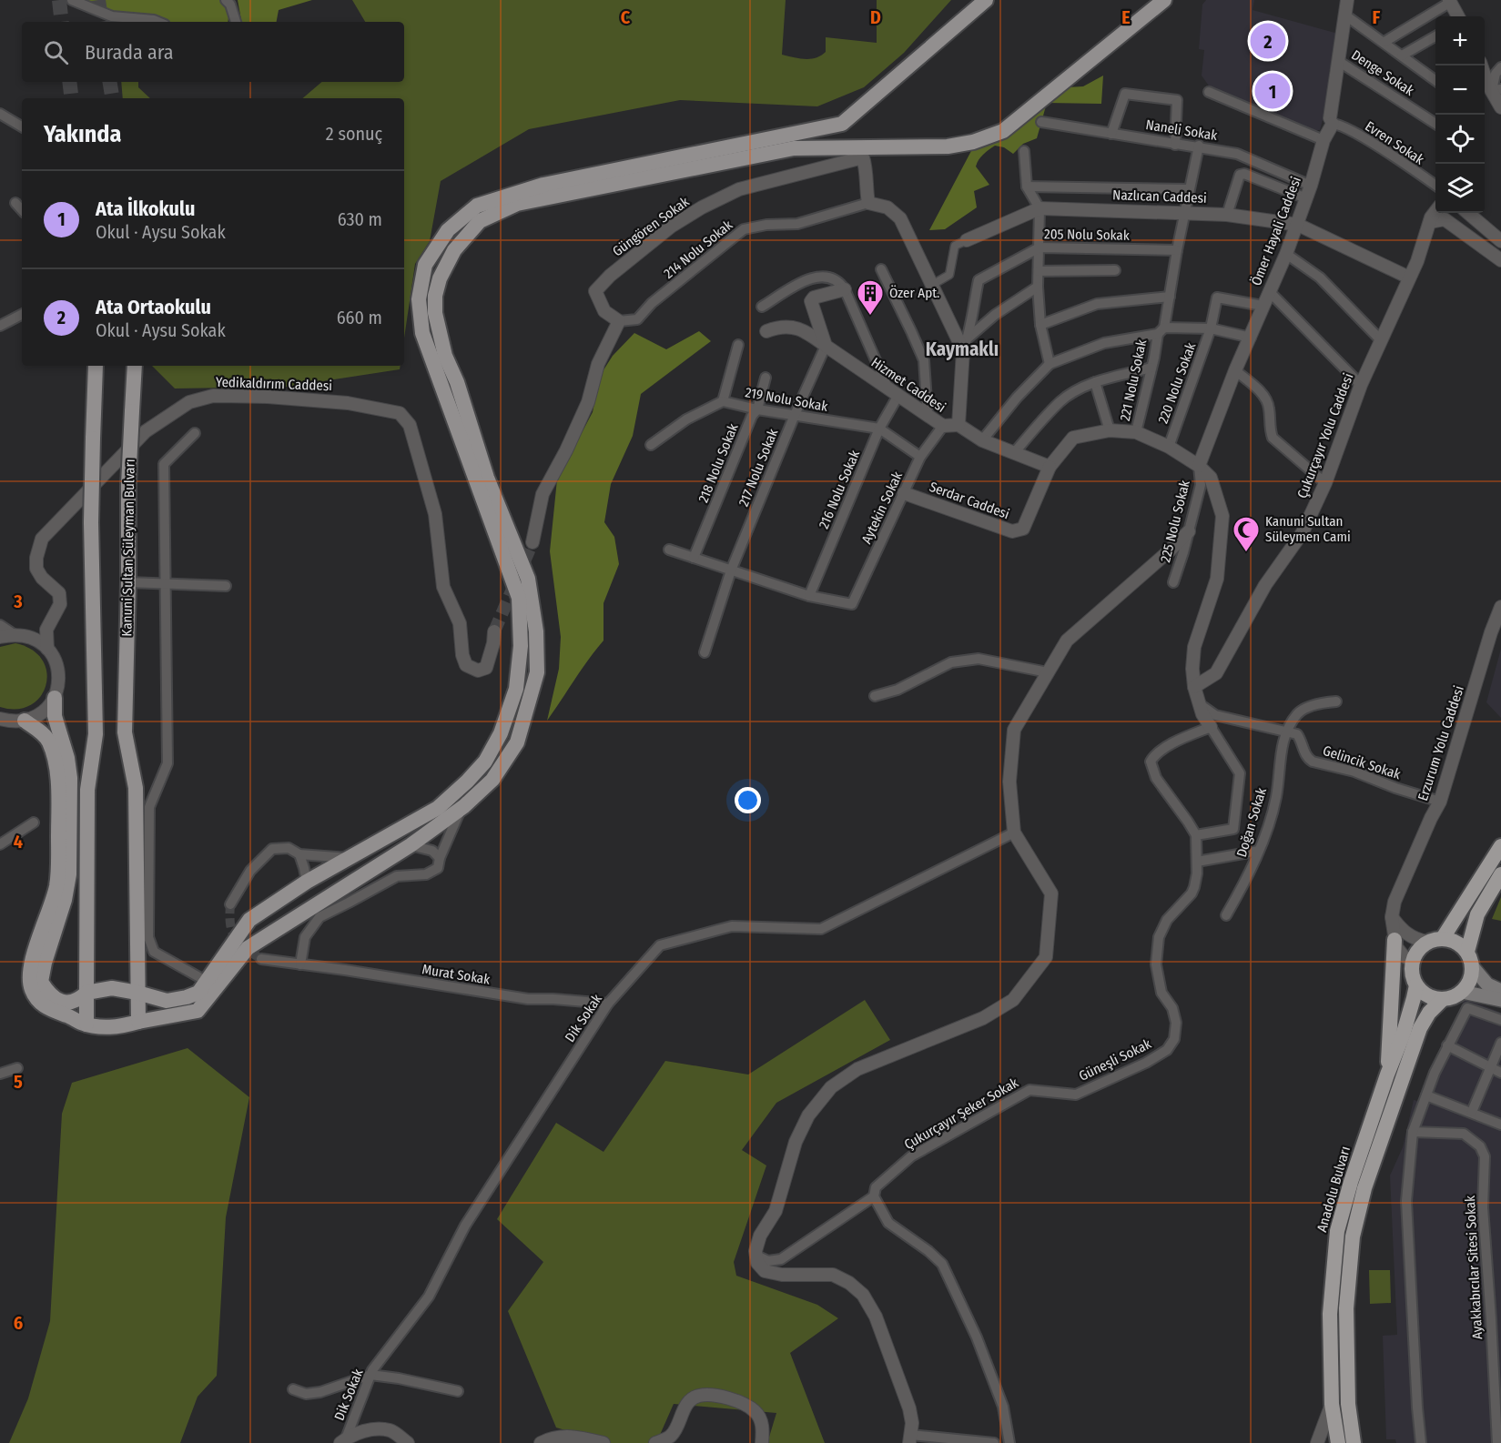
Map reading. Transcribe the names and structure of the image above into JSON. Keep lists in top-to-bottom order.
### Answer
{
  "streets": {
    "highway": ["Anadolu Bulvarı"],
    "main road": ["Kanuni Sultan Süleyman Bulvarı"],
    "street": [
      "Denge Sokak",
      "Naneli Sokak",
      "Evren Sokak",
      "Nazlıcan Caddesi",
      "Güngören Sokak",
      "Ömer Hayali Caddesi",
      "205 Nolu Sokak",
      "214 Nolu Sokak",
      "221 Nolu Sokak",
      "220 Nolu Sokak",
      "Yedikaldırım Caddesi",
      "Hizmet Caddesi",
      "219 Nolu Sokak",
      "Çukurçayır Yolu Caddesi",
      "218 Nolu Sokak",
      "217 Nolu Sokak",
      "216 Nolu Sokak",
      "Serdar Caddesi",
      "Aytekin Sokak",
      "225 Nolu Sokak",
      "Erzurum Yolu Caddesi",
      "Gelincik Sokak",
      "Doğan Sokak",
      "Murat Sokak",
      "Dik Sokak",
      "Güneşli Sokak",
      "Çukurçayır Şeker Sokak",
      "Ayakkabıcılar Sitesi Sokak"
    ]
  },
  "crossings": [
    ["Denge Sokak", "Ömer Hayali Caddesi"],
    ["Naneli Sokak", "Ömer Hayali Caddesi"],
    ["Naneli Sokak", "221 Nolu Sokak"],
    ["Evren Sokak", "Ömer Hayali Caddesi"],
    ["Nazlıcan Caddesi", "Ömer Hayali Caddesi"],
    ["Nazlıcan Caddesi", "221 Nolu Sokak"],
    ["Nazlıcan Caddesi", "Hizmet Caddesi"],
    ["Nazlıcan Caddesi", "Çukurçayır Yolu Caddesi"],
    ["Güngören Sokak", "214 Nolu Sokak"],
    ["Güngören Sokak", "Hizmet Caddesi"],
    ["Ömer Hayali Caddesi", "220 Nolu Sokak"],
    ["Ömer Hayali Caddesi", "Serdar Caddesi"],
    ["Ömer Hayali Caddesi", "225 Nolu Sokak"],
    ["205 Nolu Sokak", "221 Nolu Sokak"],
    ["205 Nolu Sokak", "Hizmet Caddesi"],
    ["214 Nolu Sokak", "Hizmet Caddesi"],
    ["221 Nolu Sokak", "Serdar Caddesi"],
    ["220 Nolu Sokak", "Serdar Caddesi"],
    ["Hizmet Caddesi", "217 Nolu Sokak"],
    ["Hizmet Caddesi", "216 Nolu Sokak"],
    ["Hizmet Caddesi", "Aytekin Sokak"],
    ["219 Nolu Sokak", "218 Nolu Sokak"],
    ["219 Nolu Sokak", "217 Nolu Sokak"],
    ["219 Nolu Sokak", "216 Nolu Sokak"],
    ["219 Nolu Sokak", "Aytekin Sokak"],
    ["Çukurçayır Yolu Caddesi", "Serdar Caddesi"],
    ["216 Nolu Sokak", "Aytekin Sokak"],
    ["Serdar Caddesi", "Aytekin Sokak"],
    ["Serdar Caddesi", "225 Nolu Sokak"],
    ["Erzurum Yolu Caddesi", "Gelincik Sokak"],
    ["Gelincik Sokak", "Doğan Sokak"],
    ["Murat Sokak", "Dik Sokak"],
    ["Güneşli Sokak", "Çukurçayır Şeker Sokak"]
  ],
  "districts": ["Kaymaklı"],
  "places": {
    "building": ["Özer Apt."],
    "mosque": ["Kanuni Sultan Süleymen Cami"]
  },
  "page": {
    "map_buttons": ["+", "−"],
    "pins": ["2", "1"],
    "search": "Burada ara",
    "heading": ["Yakında", "2 sonuç"],
    "list": [
      {
        "mark": "1",
        "name": "Ata İlkokulu",
        "note": "Okul · Aysu Sokak",
        "value": "630 m"
      },
      {
        "mark": "2",
        "name": "Ata Ortaokulu",
        "note": "Okul · Aysu Sokak",
        "value": "660 m"
      }
    ]
  },
  "grid": {
    "columns": [
      "C",
      "D",
      "E",
      "F"
    ],
    "rows": [
      "3",
      "4",
      "5",
      "6"
    ]
  }
}
